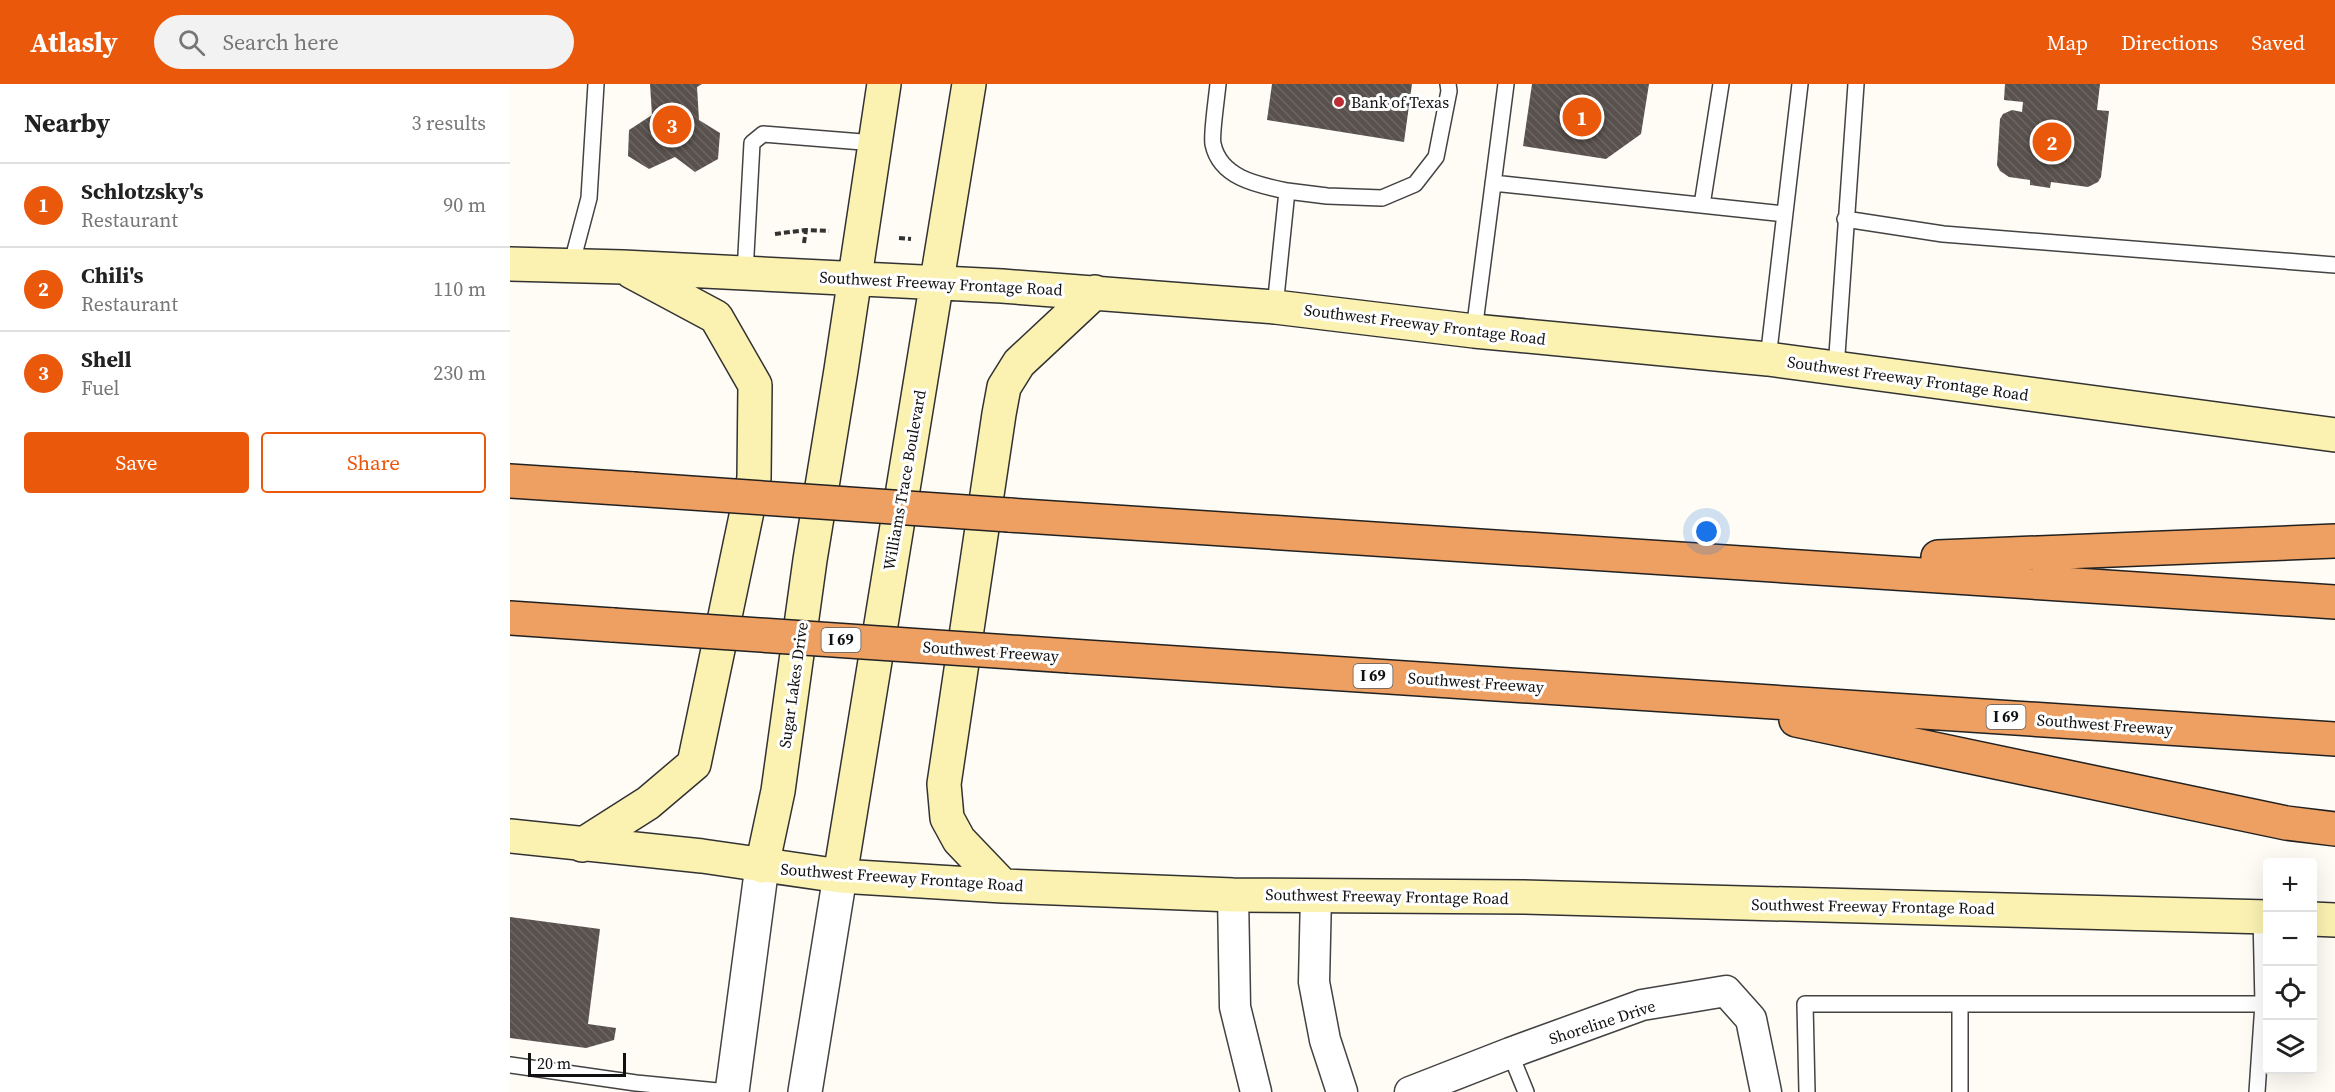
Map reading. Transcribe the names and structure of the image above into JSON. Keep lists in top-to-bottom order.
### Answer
{
  "streets": {
    "highway": ["I 69", "Southwest Freeway"],
    "main road": ["Southwest Freeway Frontage Road", "Williams Trace Boulevard", "Sugar Lakes Drive"],
    "street": ["Shoreline Drive"]
  },
  "crossings": [
    ["Southwest Freeway Frontage Road", "Williams Trace Boulevard"],
    ["Southwest Freeway Frontage Road", "Sugar Lakes Drive"]
  ],
  "places": ["Bank of Texas"],
  "scale_bar": "20 m",
  "page": {
    "header": "Atlasly",
    "search": "Search here",
    "nav": ["Map", "Directions", "Saved"],
    "heading": ["Nearby", "3 results"],
    "pins": ["1", "3", "2"],
    "list": [
      {
        "mark": "1",
        "name": "Schlotzsky's",
        "note": "Restaurant",
        "value": "90 m"
      },
      {
        "mark": "2",
        "name": "Chili's",
        "note": "Restaurant",
        "value": "110 m"
      },
      {
        "mark": "3",
        "name": "Shell",
        "note": "Fuel",
        "value": "230 m"
      }
    ],
    "buttons": ["Save", "Share"],
    "map_buttons": ["+", "−"],
    "scale": "20 m"
  }
}
